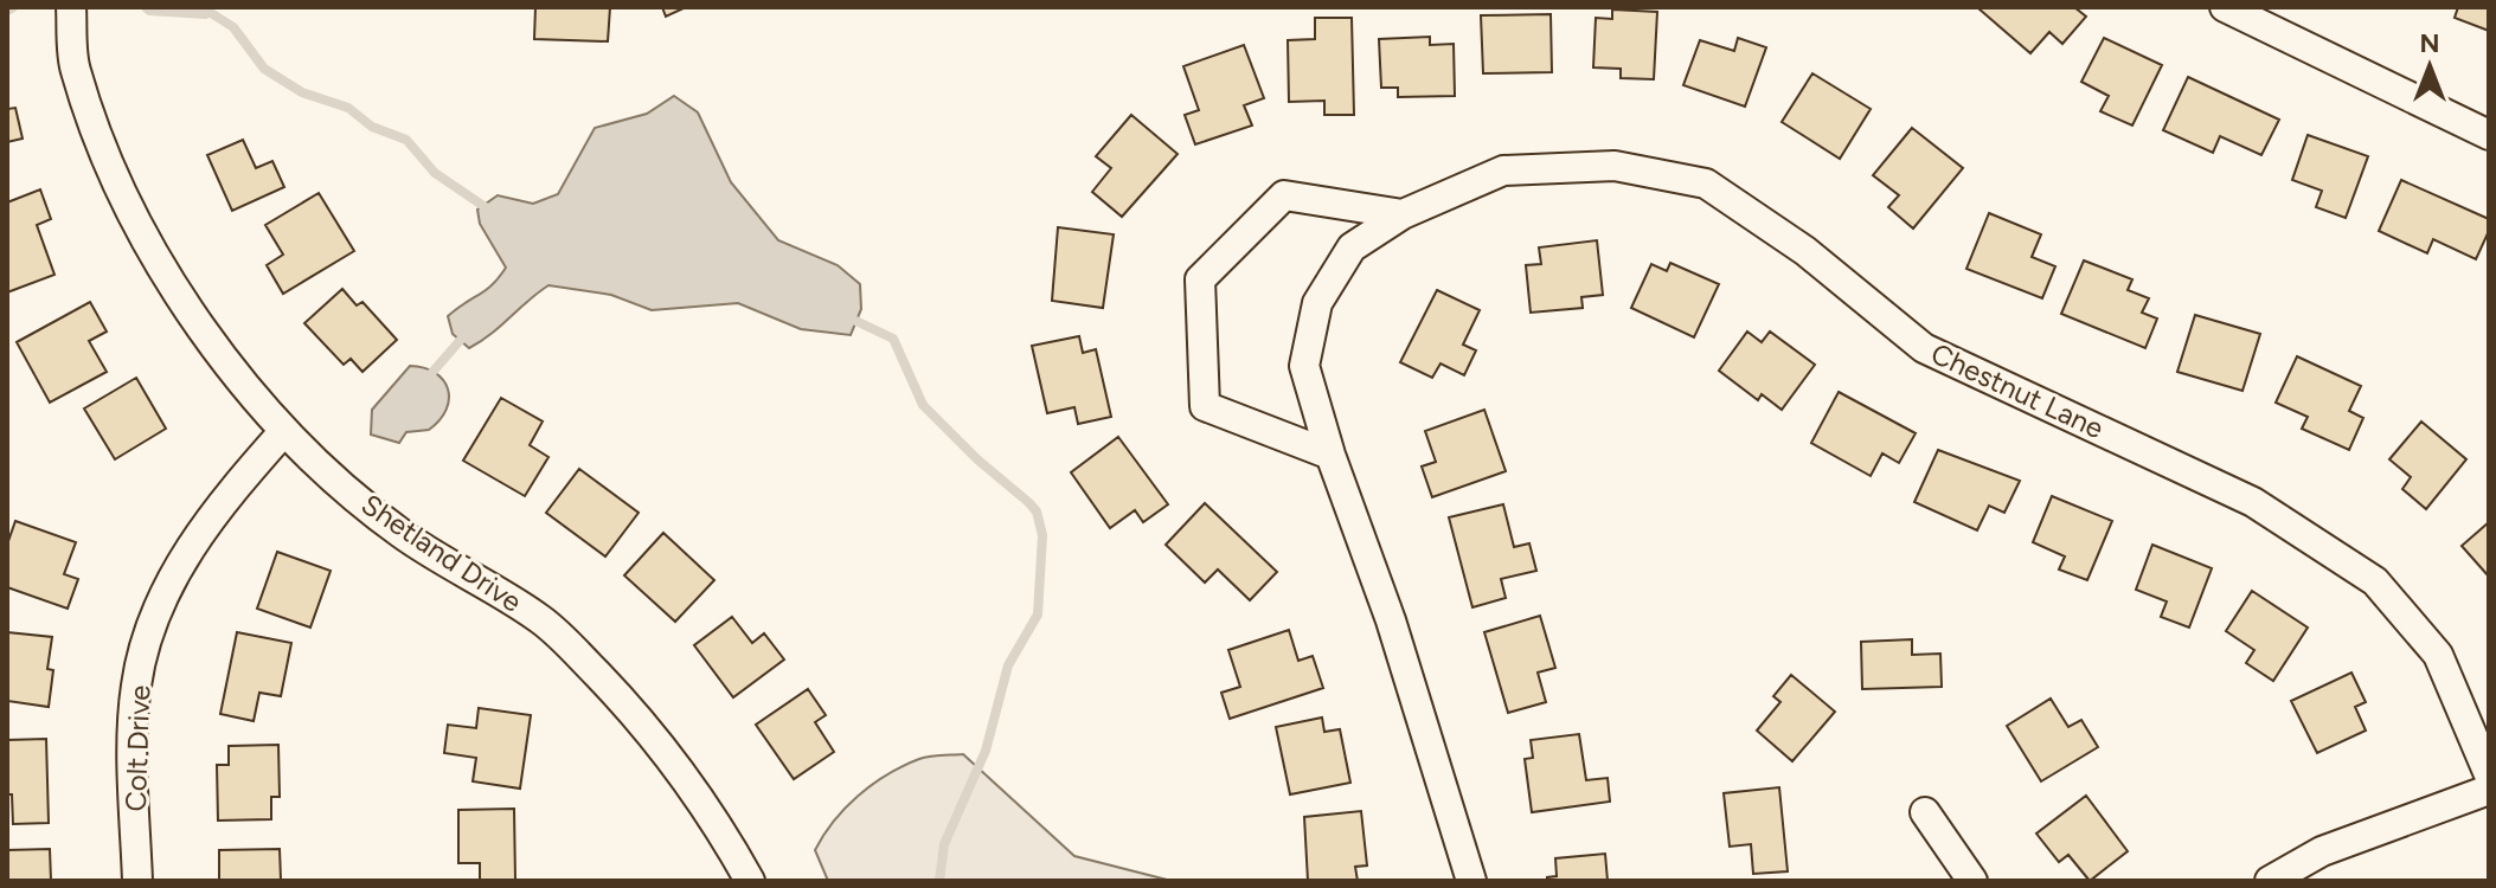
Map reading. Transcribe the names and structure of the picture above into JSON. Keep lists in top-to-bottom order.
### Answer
{
  "streets": {
    "street": ["Chestnut Lane", "Shetland Drive", "Colt Drive"]
  },
  "crossings": [
    ["Shetland Drive", "Colt Drive"]
  ],
  "north": "top"
}
